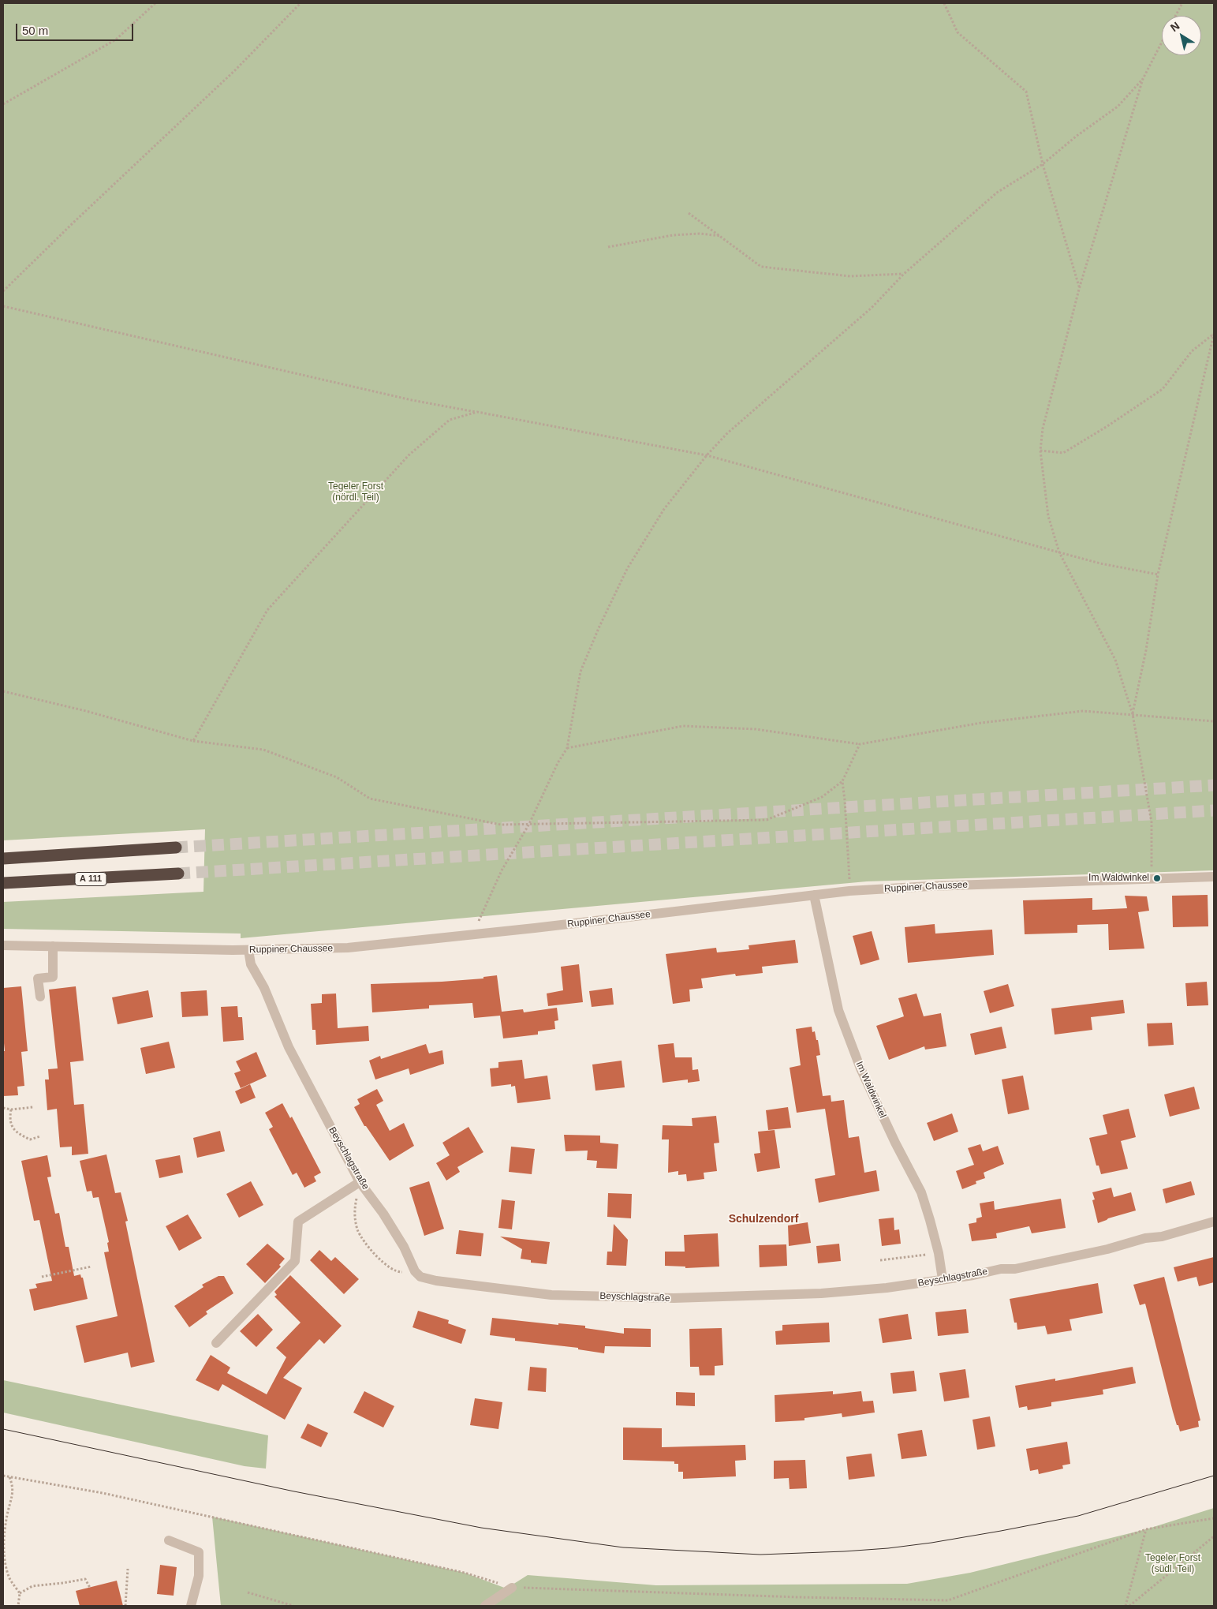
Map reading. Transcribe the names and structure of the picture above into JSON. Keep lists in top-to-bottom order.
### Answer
{
  "streets": {
    "highway": ["A 111"],
    "street": ["Ruppiner Chaussee", "Im Waldwinkel", "Beyschlagstraße"]
  },
  "crossings": [
    ["Ruppiner Chaussee", "Im Waldwinkel"],
    ["Ruppiner Chaussee", "Beyschlagstraße"],
    ["Im Waldwinkel", "Beyschlagstraße"]
  ],
  "districts": ["Schulzendorf"],
  "parks": ["Tegeler Forst (nördl. Teil)", "Tegeler Forst (südl. Teil)"],
  "places": ["Im Waldwinkel"],
  "scale_bar": "50 m",
  "north": "top left"
}
